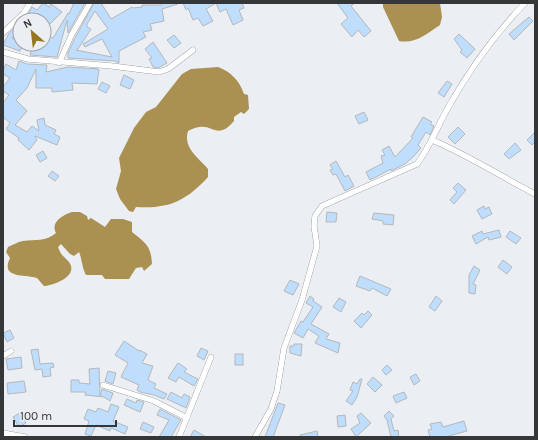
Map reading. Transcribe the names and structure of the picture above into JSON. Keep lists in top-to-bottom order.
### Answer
{
  "scale_bar": "100 m",
  "north": "top left"
}
